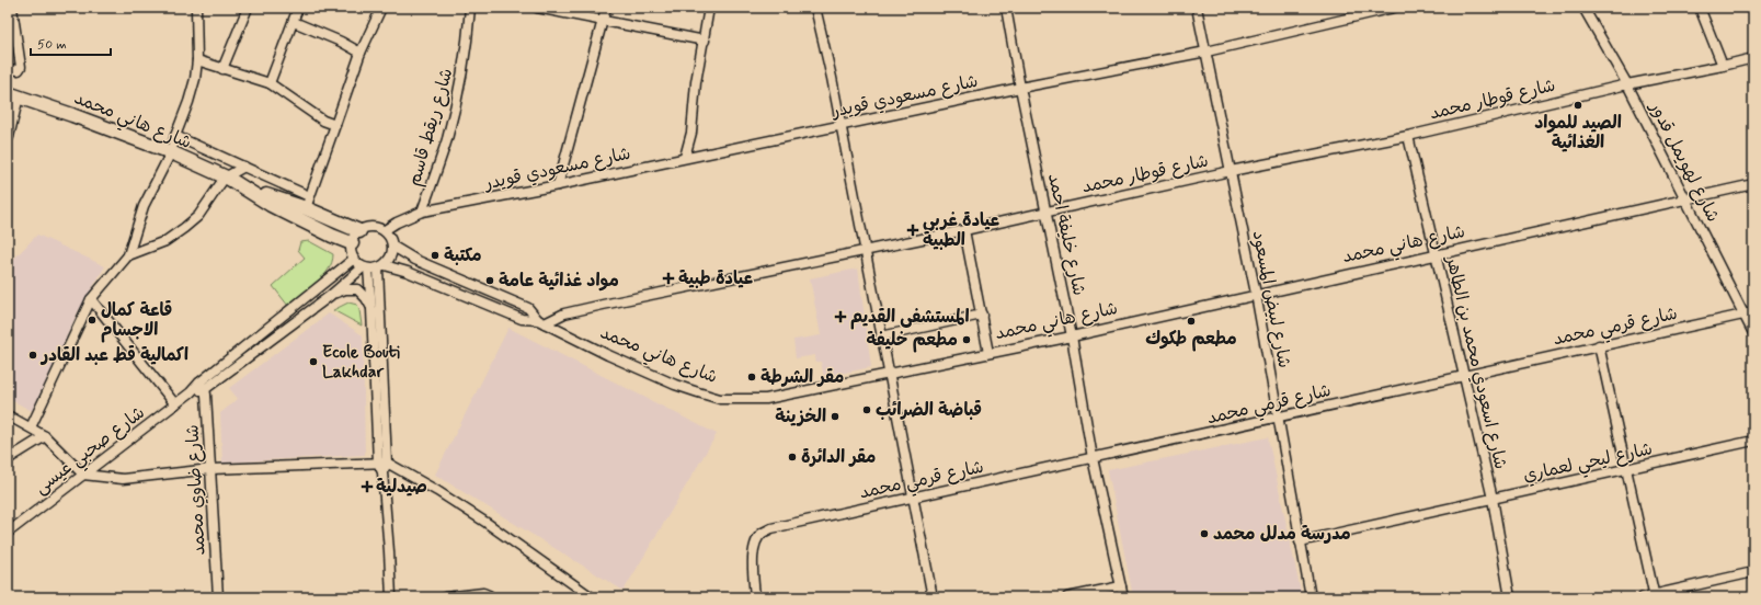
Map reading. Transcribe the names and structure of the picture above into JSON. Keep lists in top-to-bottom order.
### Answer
{
  "streets": {
    "street": [
      "شارع مسعودي قويدر",
      "شارع قوطار محمد",
      "شارع هاني محمد",
      "شارع ريقط قاسم",
      "شارع لهويمل قدور",
      "شارع خليفة احمد",
      "شارع لبيض المسعود",
      "شارع قرمي محمد",
      "شارع اسعودي محمد بن الطاهر",
      "شارع صحبي عيسى",
      "شارع ليحي لعماري",
      "شارع ضاوي محمد"
    ]
  },
  "crossings": [
    ["شارع مسعودي قويدر", "شارع ريقط قاسم"],
    ["شارع مسعودي قويدر", "شارع خليفة احمد"],
    ["شارع مسعودي قويدر", "شارع لبيض المسعود"],
    ["شارع قوطار محمد", "شارع هاني محمد"],
    ["شارع قوطار محمد", "شارع لهويمل قدور"],
    ["شارع قوطار محمد", "شارع خليفة احمد"],
    ["شارع قوطار محمد", "شارع لبيض المسعود"],
    ["شارع قوطار محمد", "شارع اسعودي محمد بن الطاهر"],
    ["شارع هاني محمد", "شارع ريقط قاسم"],
    ["شارع هاني محمد", "شارع لهويمل قدور"],
    ["شارع هاني محمد", "شارع خليفة احمد"],
    ["شارع هاني محمد", "شارع لبيض المسعود"],
    ["شارع هاني محمد", "شارع اسعودي محمد بن الطاهر"],
    ["شارع هاني محمد", "شارع صحبي عيسى"],
    ["شارع ريقط قاسم", "شارع صحبي عيسى"],
    ["شارع لهويمل قدور", "شارع قرمي محمد"],
    ["شارع خليفة احمد", "شارع قرمي محمد"],
    ["شارع لبيض المسعود", "شارع قرمي محمد"],
    ["شارع لبيض المسعود", "شارع ليحي لعماري"],
    ["شارع قرمي محمد", "شارع اسعودي محمد بن الطاهر"],
    ["شارع اسعودي محمد بن الطاهر", "شارع ليحي لعماري"],
    ["شارع صحبي عيسى", "شارع ضاوي محمد"]
  ],
  "places": {
    "other": [
      "الصيد للمواد الغذائية",
      "مكتبة",
      "مواد غذائية عامة",
      "قاعة كمال الاجسام",
      "مطعم طكوك",
      "مطعم خليفة",
      "اكمالية قط عبد القادر",
      "Ecole Bouti Lakhdar",
      "مقر الشرطة",
      "قباضة الضرائب",
      "الخزينة",
      "مقر الدائرة",
      "مدرسة مدلل محمد"
    ],
    "health": [
      "عيادة غربي الطبية",
      "عيادة طبية",
      "المستشفى القديم",
      "صيدلية"
    ]
  },
  "scale_bar": "50 m"
}
